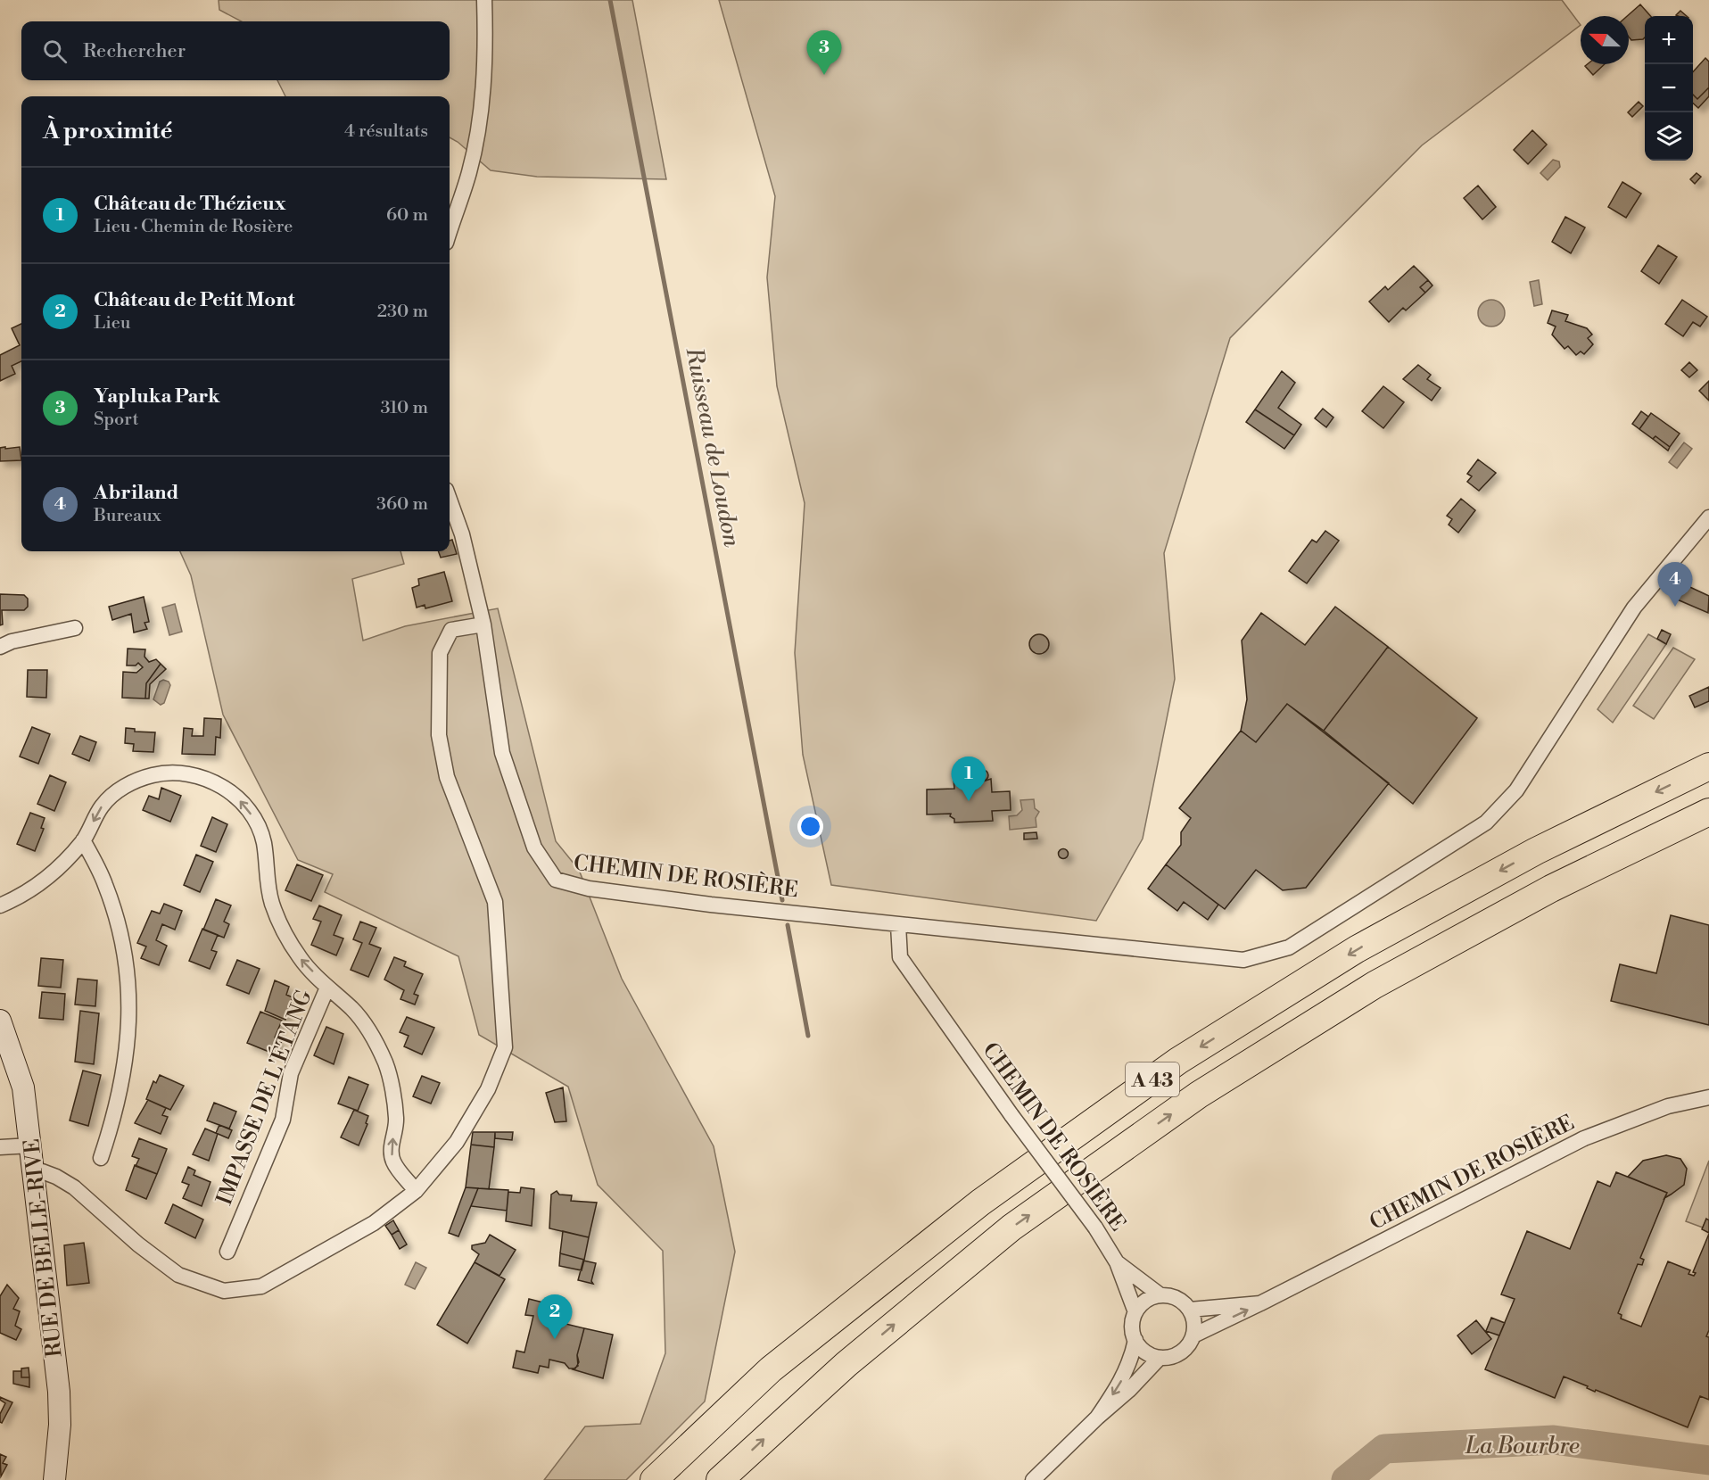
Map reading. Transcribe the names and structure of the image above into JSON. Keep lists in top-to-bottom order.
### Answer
{
  "streets": {
    "highway": ["A 43"],
    "street": ["CHEMIN DE ROSIÈRE", "IMPASSE DE L'ÉTANG", "RUE DE BELLE-RIVE"]
  },
  "water": ["Ruisseau de Loudon", "La Bourbre"],
  "north": "left",
  "page": {
    "map_buttons": ["+", "−"],
    "search": "Rechercher",
    "pins": [
      "3",
      "4",
      "1",
      "2"
    ],
    "heading": ["À proximité", "4 résultats"],
    "list": [
      {
        "mark": "1",
        "name": "Château de Thézieux",
        "note": "Lieu · Chemin de Rosière",
        "value": "60 m"
      },
      {
        "mark": "2",
        "name": "Château de Petit Mont",
        "note": "Lieu",
        "value": "230 m"
      },
      {
        "mark": "3",
        "name": "Yapluka Park",
        "note": "Sport",
        "value": "310 m"
      },
      {
        "mark": "4",
        "name": "Abriland",
        "note": "Bureaux",
        "value": "360 m"
      }
    ]
  }
}
